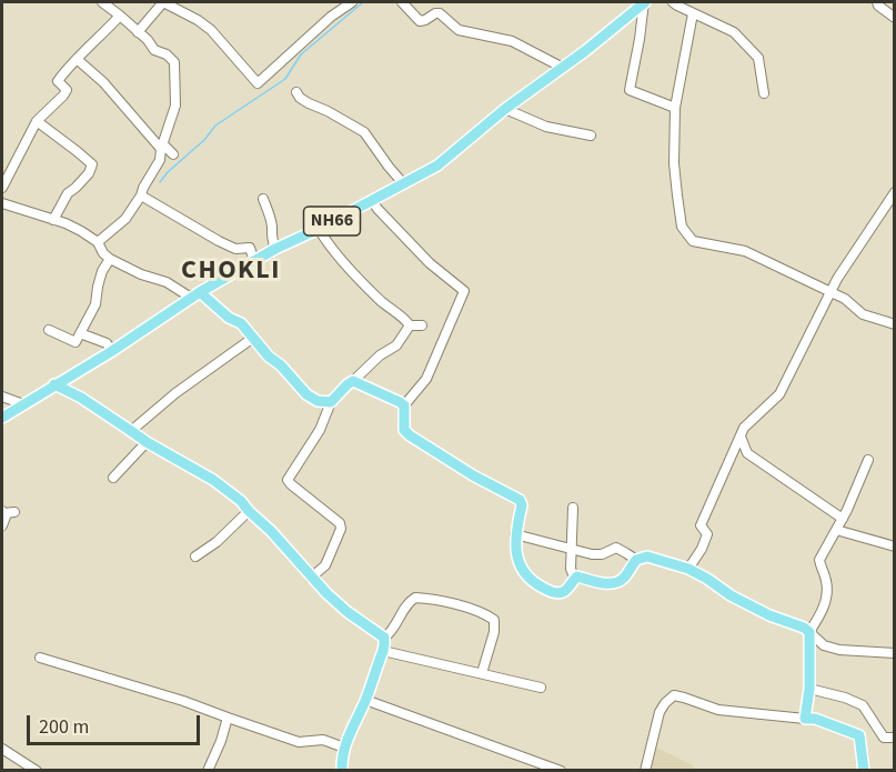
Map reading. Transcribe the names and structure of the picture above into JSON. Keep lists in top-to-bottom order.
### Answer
{
  "streets": {
    "main road": ["NH66"]
  },
  "districts": ["CHOKLI"],
  "scale_bar": "200 m"
}
